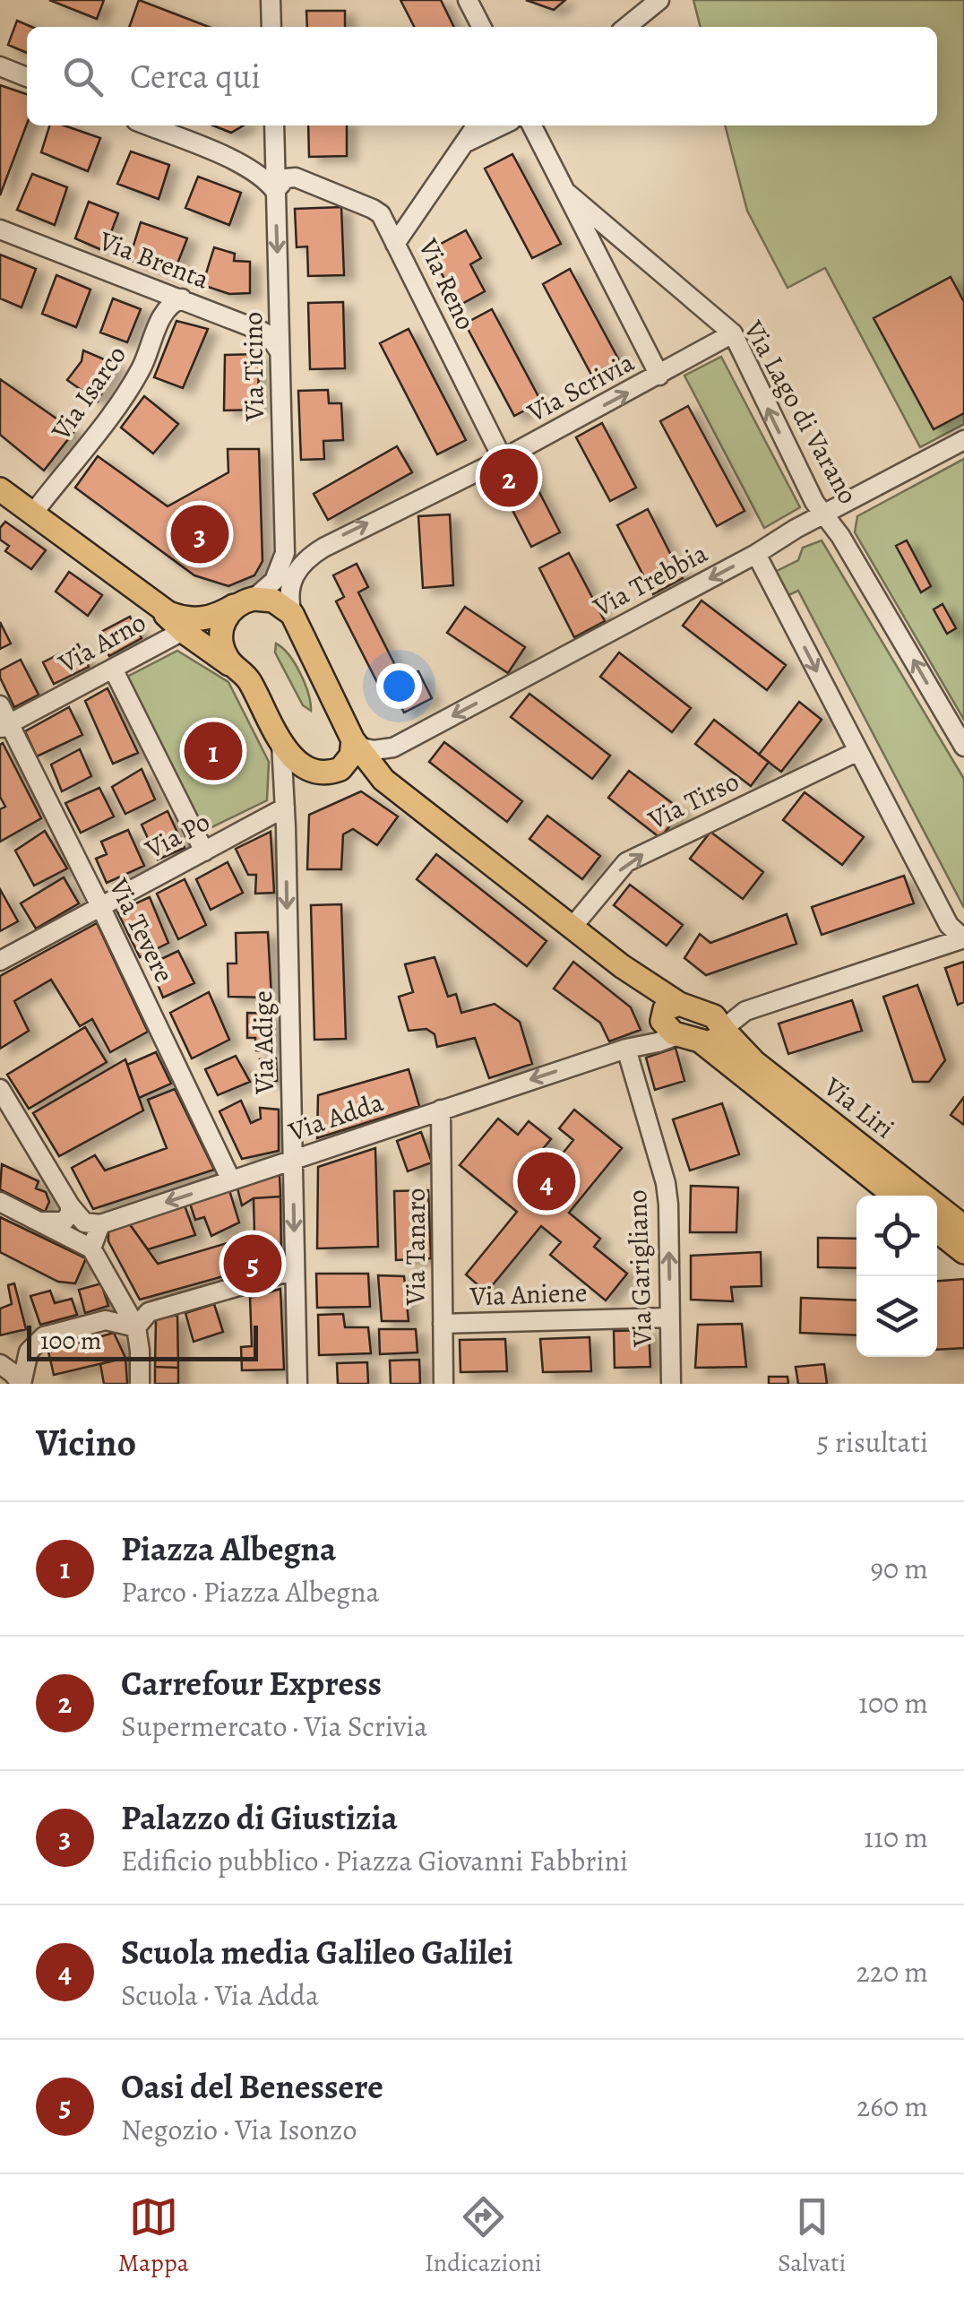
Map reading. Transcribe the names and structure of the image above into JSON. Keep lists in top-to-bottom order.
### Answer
{
  "streets": {
    "main road": ["Via Liri"],
    "street": [
      "Via Brenta",
      "Via Reno",
      "Via Ticino",
      "Via Scrivia",
      "Via Isarco",
      "Via Lago di Varano",
      "Via Trebbia",
      "Via Arno",
      "Via Tirso",
      "Via Po",
      "Via Tevere",
      "Via Adige",
      "Via Adda",
      "Via Tanaro",
      "Via Garigliano",
      "Via Aniene"
    ]
  },
  "crossings": [
    ["Via Brenta", "Via Ticino"],
    ["Via Brenta", "Via Isarco"],
    ["Via Reno", "Via Scrivia"],
    ["Via Scrivia", "Via Lago di Varano"],
    ["Via Lago di Varano", "Via Trebbia"],
    ["Via Trebbia", "Via Liri"],
    ["Via Arno", "Via Tevere"],
    ["Via Tirso", "Via Liri"],
    ["Via Po", "Via Tevere"],
    ["Via Po", "Via Adige"],
    ["Via Tevere", "Via Adda"],
    ["Via Adige", "Via Liri"],
    ["Via Adige", "Via Adda"],
    ["Via Liri", "Via Adda"],
    ["Via Adda", "Via Tanaro"],
    ["Via Adda", "Via Garigliano"],
    ["Via Tanaro", "Via Aniene"],
    ["Via Garigliano", "Via Aniene"]
  ],
  "one_way": [
    "Via Scrivia",
    "Via Trebbia",
    "Via Tirso",
    "Via Adige",
    "Via Garigliano"
  ],
  "scale_bar": "100 m",
  "page": {
    "search": "Cerca qui",
    "pins": [
      "2",
      "3",
      "1",
      "4",
      "5"
    ],
    "scale": "100 m",
    "heading": ["Vicino", "5 risultati"],
    "list": [
      {
        "mark": "1",
        "name": "Piazza Albegna",
        "note": "Parco · Piazza Albegna",
        "value": "90 m"
      },
      {
        "mark": "2",
        "name": "Carrefour Express",
        "note": "Supermercato · Via Scrivia",
        "value": "100 m"
      },
      {
        "mark": "3",
        "name": "Palazzo di Giustizia",
        "note": "Edificio pubblico · Piazza Giovanni Fabbrini",
        "value": "110 m"
      },
      {
        "mark": "4",
        "name": "Scuola media Galileo Galilei",
        "note": "Scuola · Via Adda",
        "value": "220 m"
      },
      {
        "mark": "5",
        "name": "Oasi del Benessere",
        "note": "Negozio · Via Isonzo",
        "value": "260 m"
      }
    ],
    "nav": ["Mappa", "Indicazioni", "Salvati"]
  }
}
